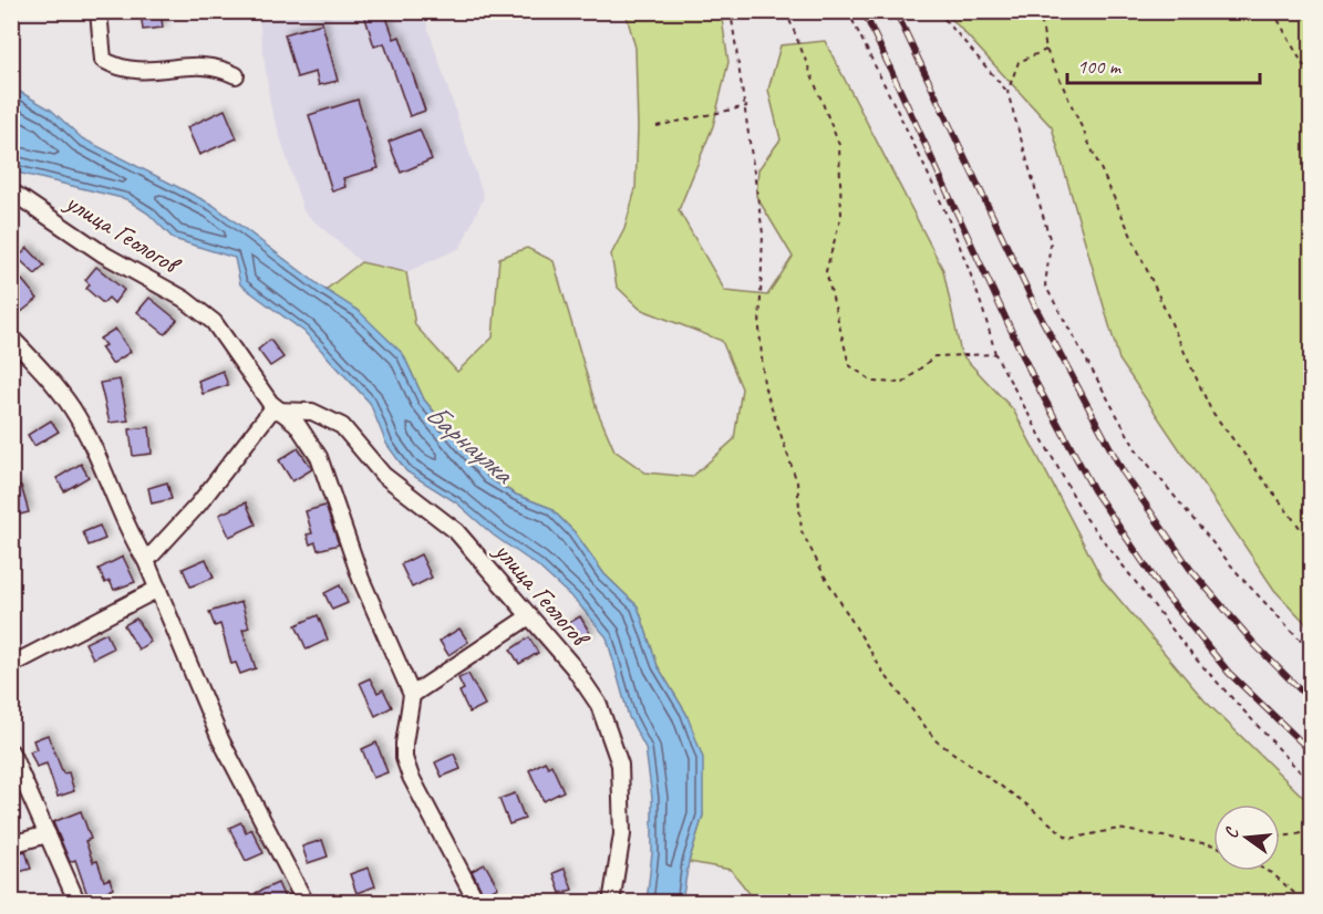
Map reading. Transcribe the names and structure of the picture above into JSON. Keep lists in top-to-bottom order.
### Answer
{
  "streets": {
    "street": ["улица Геологов"]
  },
  "water": ["Барнаулка"],
  "scale_bar": "100 m",
  "north": "left"
}
